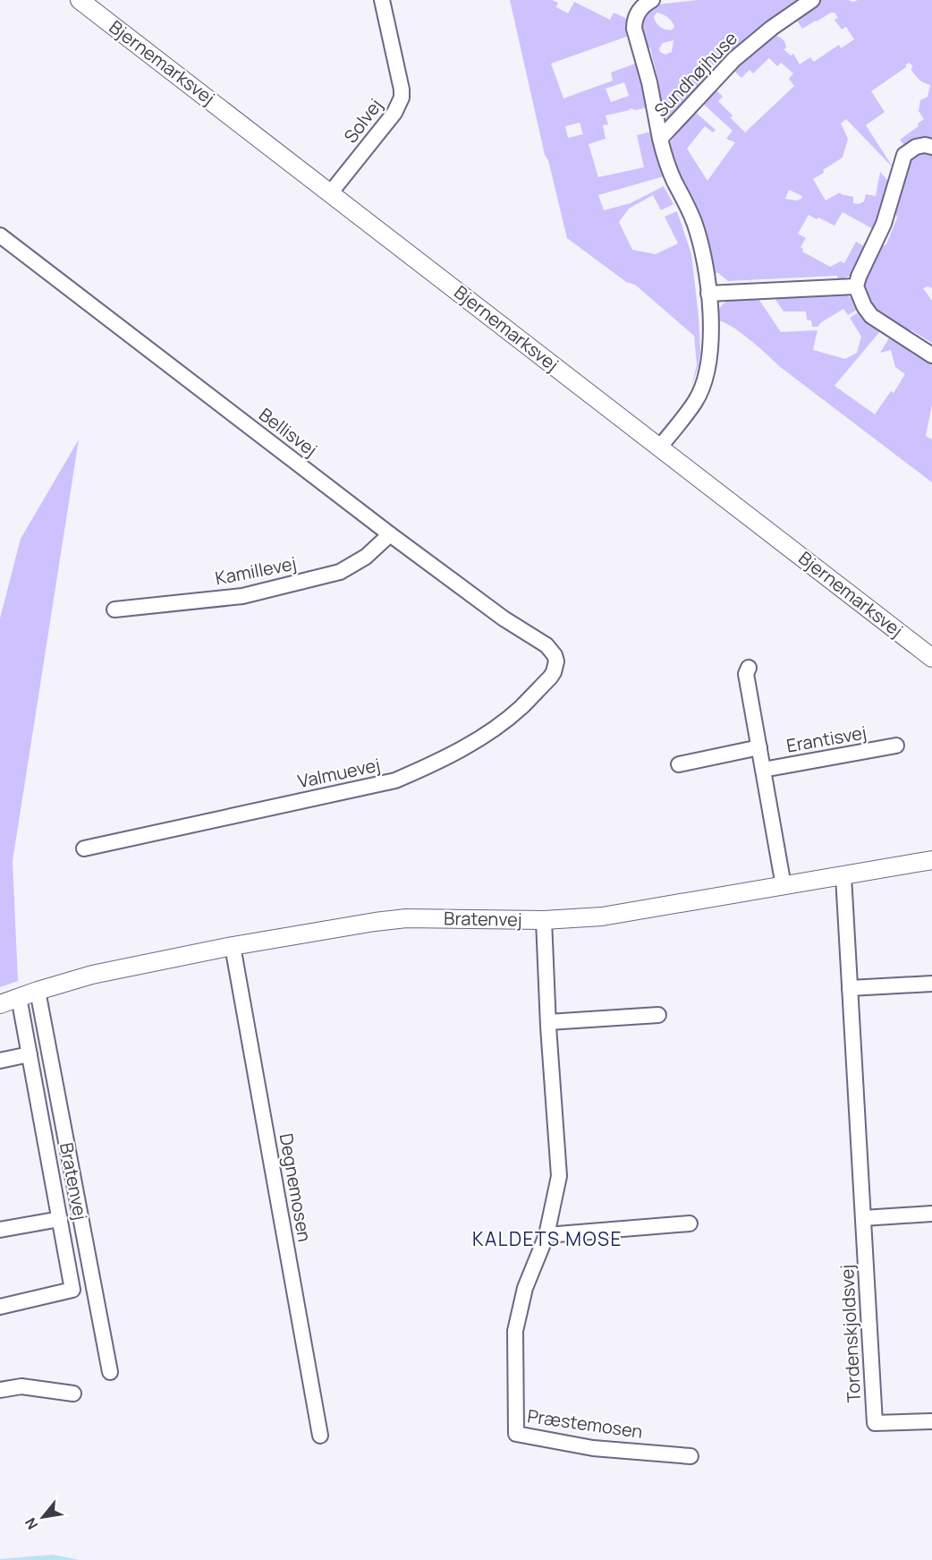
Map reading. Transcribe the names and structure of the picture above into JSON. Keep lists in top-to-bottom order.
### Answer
{
  "streets": {
    "street": [
      "Bjernemarksvej",
      "Sundhøjhuse",
      "Solvej",
      "Bellisvej",
      "Kamillevej",
      "Erantisvej",
      "Valmuevej",
      "Bratenvej",
      "Degnemosen",
      "Tordenskjoldsvej",
      "Præstemosen"
    ]
  },
  "crossings": [
    ["Bjernemarksvej", "Sundhøjhuse"],
    ["Bjernemarksvej", "Solvej"],
    ["Bellisvej", "Kamillevej"],
    ["Bellisvej", "Valmuevej"],
    ["Bratenvej", "Degnemosen"],
    ["Bratenvej", "Tordenskjoldsvej"],
    ["Bratenvej", "Præstemosen"]
  ],
  "districts": ["KALDETS MOSE"],
  "north": "bottom left"
}
